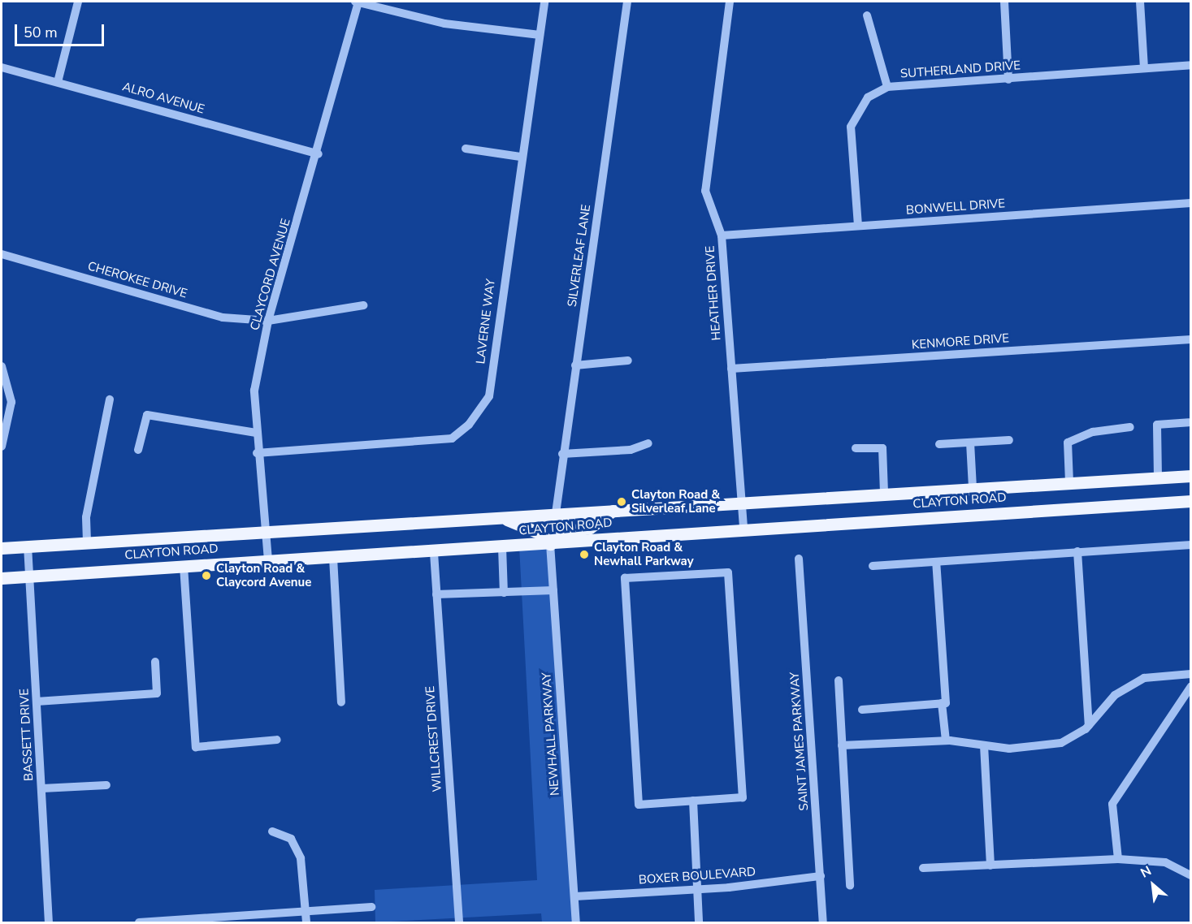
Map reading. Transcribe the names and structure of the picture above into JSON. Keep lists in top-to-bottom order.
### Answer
{
  "streets": {
    "main road": ["CLAYTON ROAD"],
    "street": [
      "SUTHERLAND DRIVE",
      "ALRO AVENUE",
      "BONWELL DRIVE",
      "SILVERLEAF LANE",
      "CLAYCORD AVENUE",
      "CHEROKEE DRIVE",
      "HEATHER DRIVE",
      "LAVERNE WAY",
      "KENMORE DRIVE",
      "NEWHALL PARKWAY",
      "BASSETT DRIVE",
      "WILLCREST DRIVE",
      "SAINT JAMES PARKWAY",
      "BOXER BOULEVARD"
    ]
  },
  "crossings": [
    ["SUTHERLAND DRIVE", "BONWELL DRIVE"],
    ["ALRO AVENUE", "CLAYCORD AVENUE"],
    ["BONWELL DRIVE", "HEATHER DRIVE"],
    ["SILVERLEAF LANE", "CLAYTON ROAD"],
    ["CLAYCORD AVENUE", "CHEROKEE DRIVE"],
    ["CLAYCORD AVENUE", "LAVERNE WAY"],
    ["CLAYCORD AVENUE", "CLAYTON ROAD"],
    ["HEATHER DRIVE", "KENMORE DRIVE"],
    ["HEATHER DRIVE", "CLAYTON ROAD"],
    ["CLAYTON ROAD", "NEWHALL PARKWAY"],
    ["CLAYTON ROAD", "BASSETT DRIVE"],
    ["CLAYTON ROAD", "WILLCREST DRIVE"],
    ["NEWHALL PARKWAY", "BOXER BOULEVARD"],
    ["SAINT JAMES PARKWAY", "BOXER BOULEVARD"]
  ],
  "places": ["Clayton Road & Silverleaf Lane", "Clayton Road & Newhall Parkway", "Clayton Road & Claycord Avenue"],
  "scale_bar": "50 m",
  "north": "top left"
}
